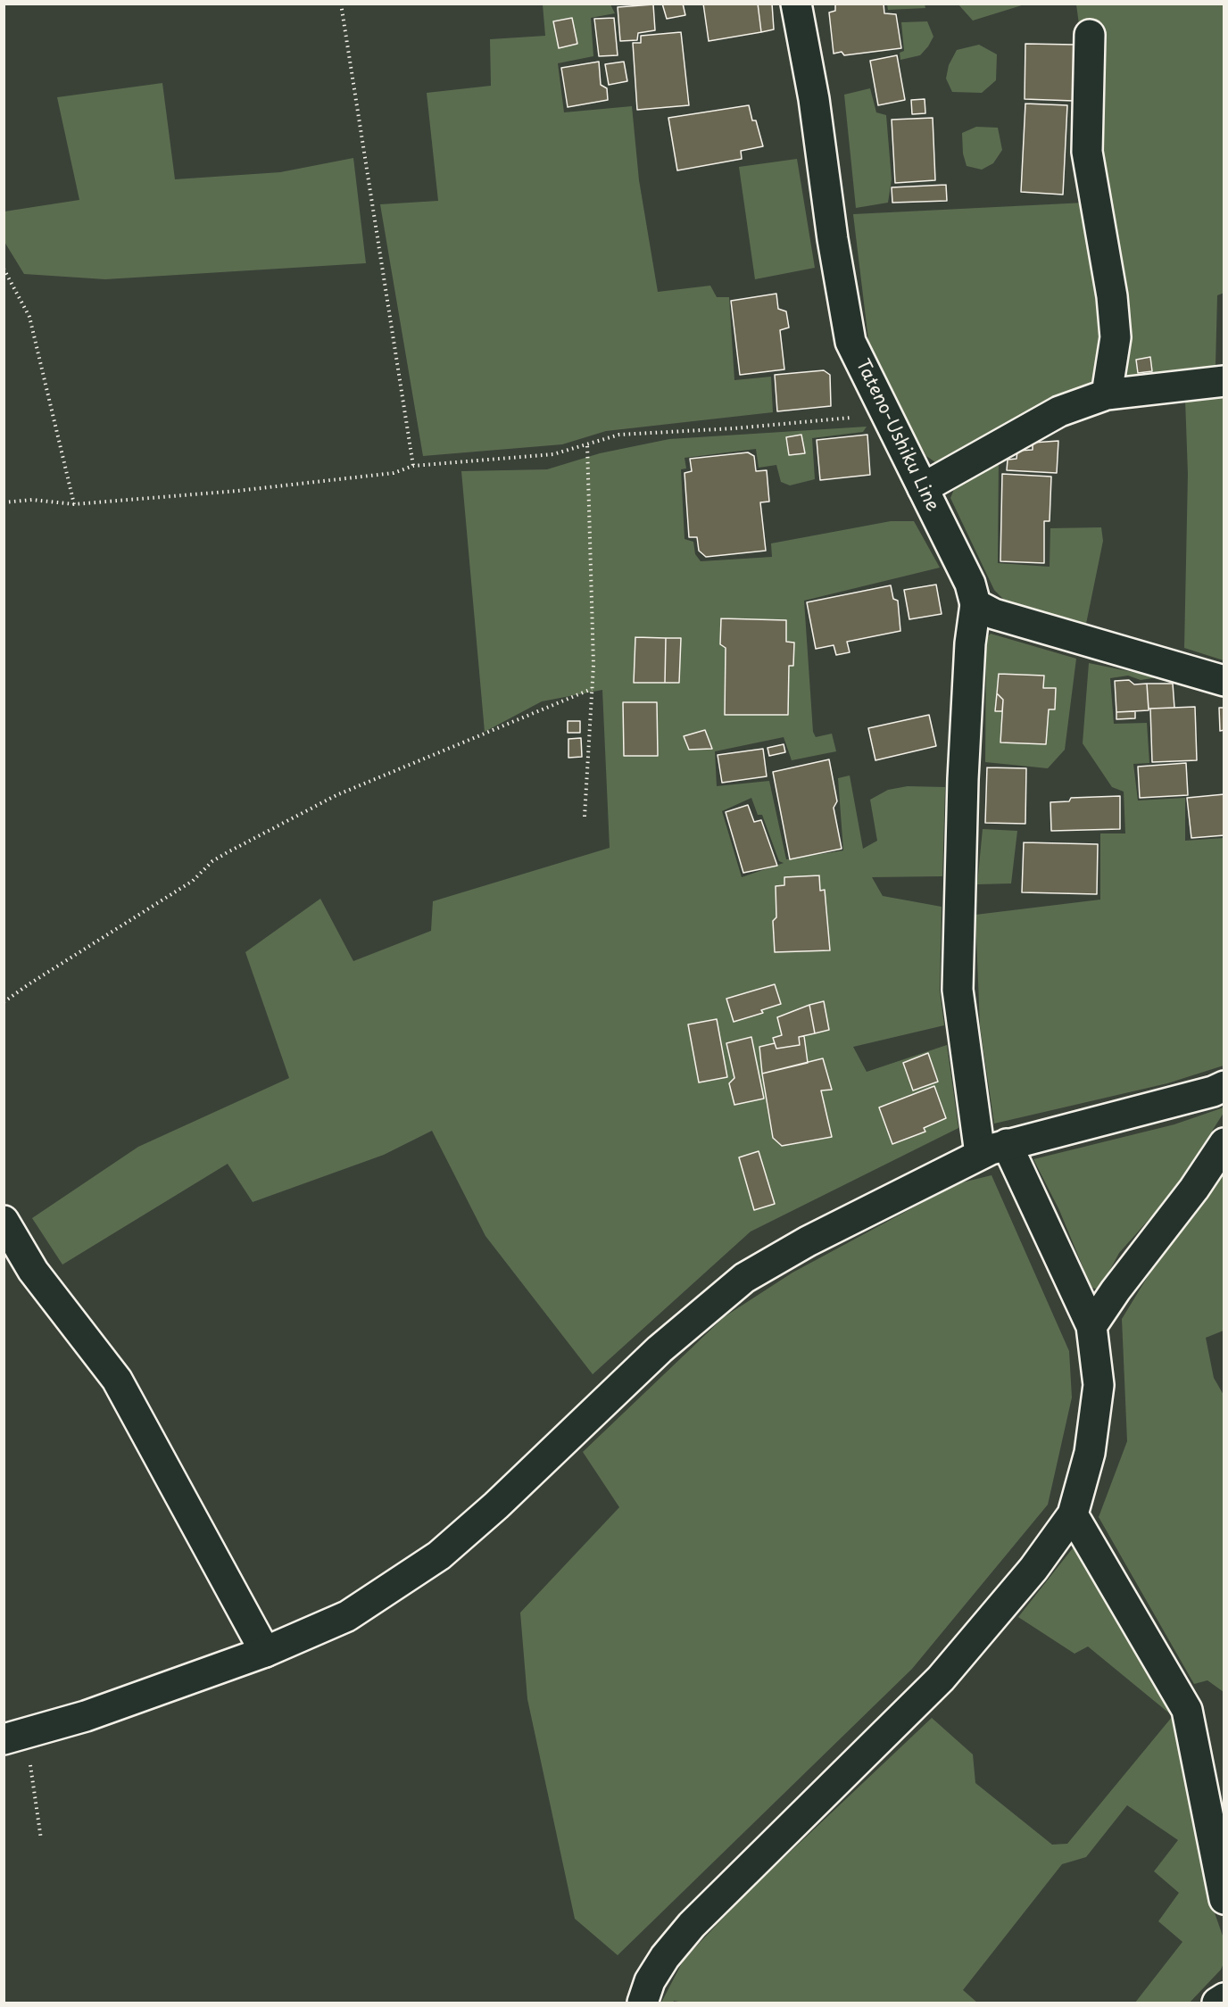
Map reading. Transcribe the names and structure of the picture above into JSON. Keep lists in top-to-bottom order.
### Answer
{
  "streets": {
    "street": ["Tateno-Ushiku Line"]
  }
}
